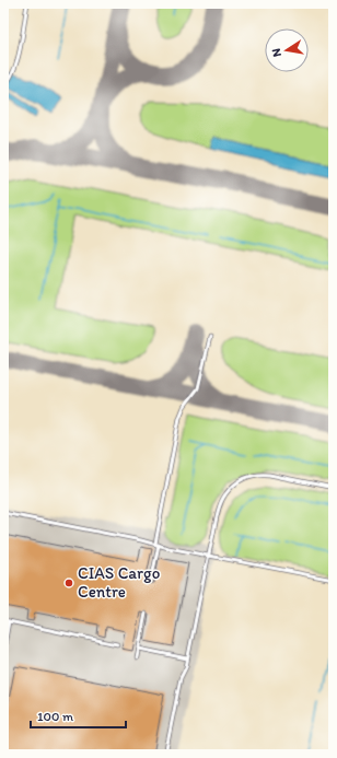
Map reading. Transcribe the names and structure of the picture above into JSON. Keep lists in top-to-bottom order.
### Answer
{
  "places": ["CIAS Cargo Centre"],
  "scale_bar": "100 m",
  "north": "left"
}
